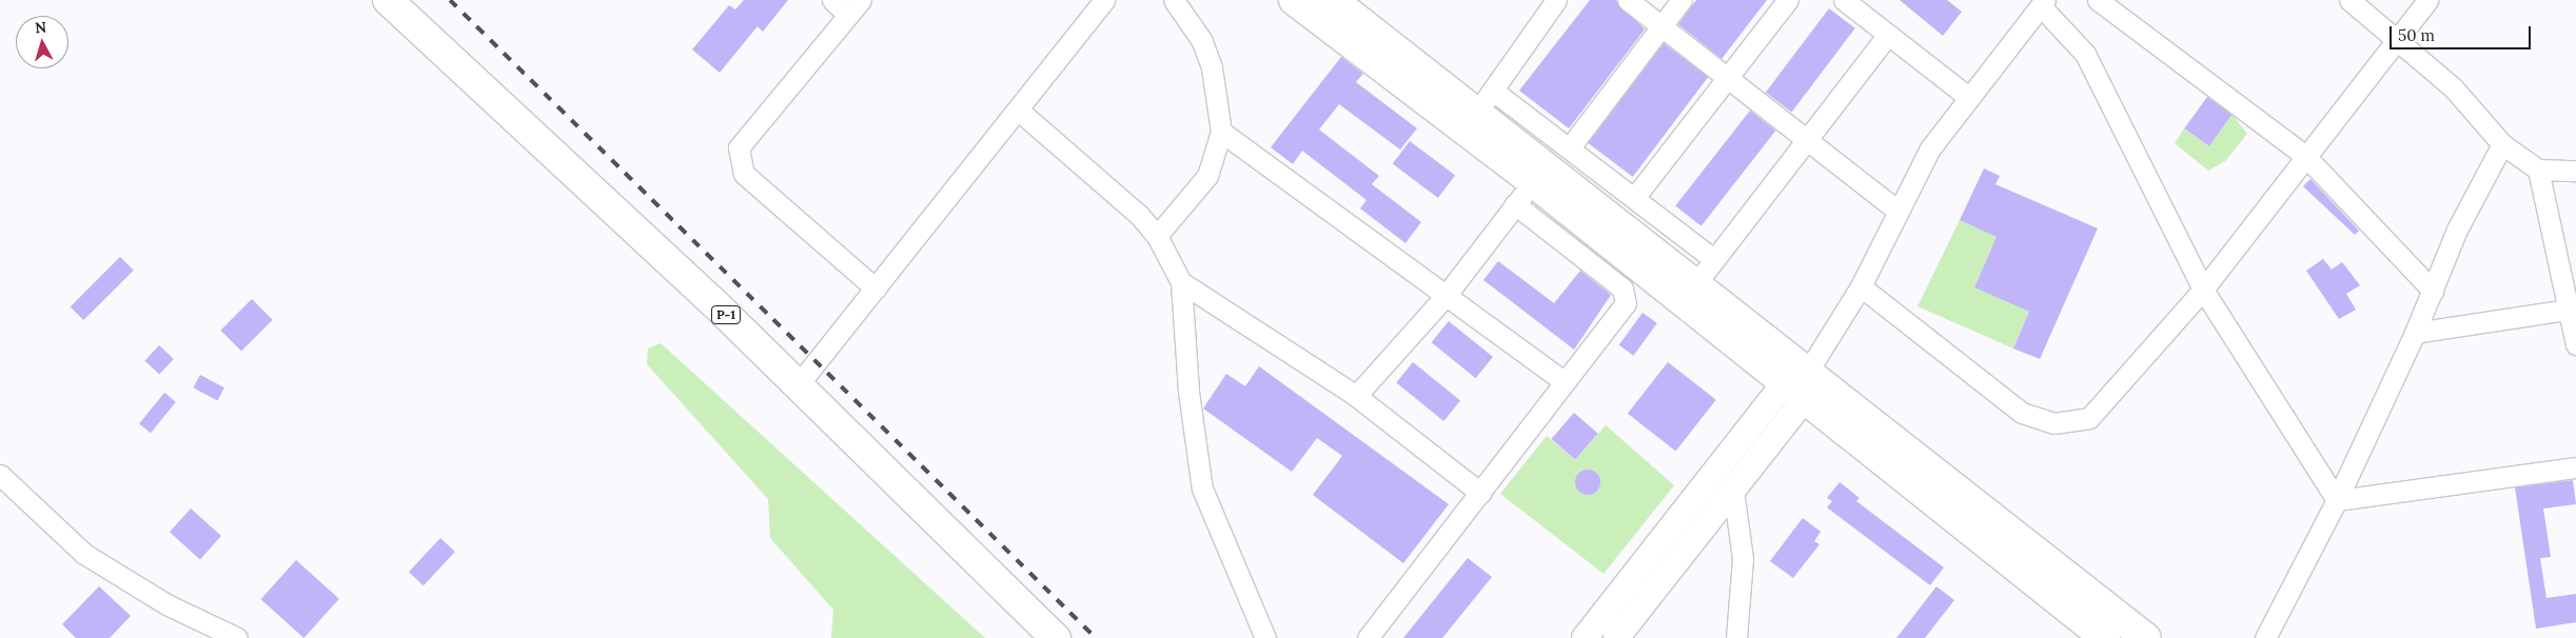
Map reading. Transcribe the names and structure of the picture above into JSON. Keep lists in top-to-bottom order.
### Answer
{
  "streets": {
    "main road": ["P-1"]
  },
  "scale_bar": "50 m",
  "north": "top"
}
